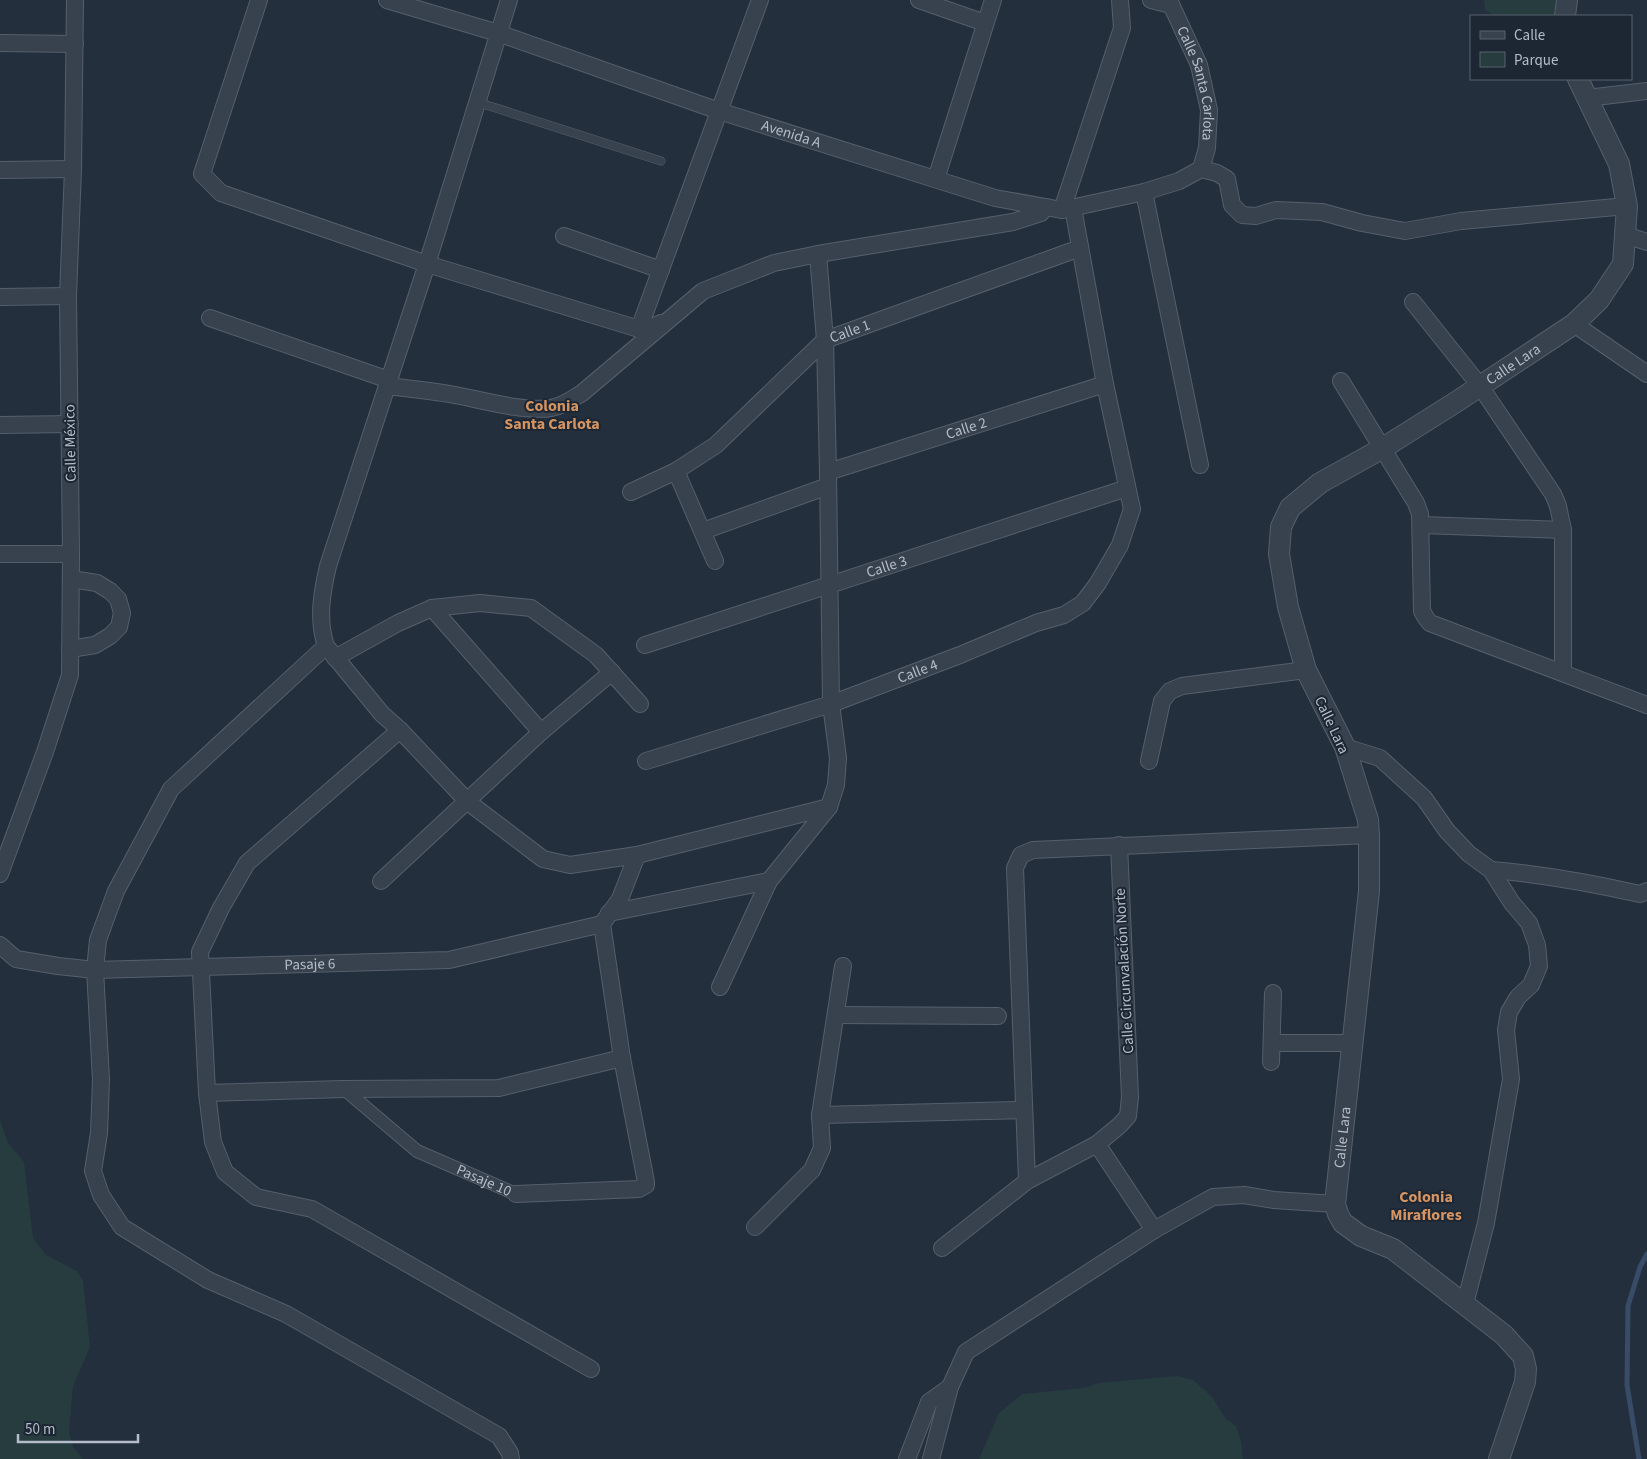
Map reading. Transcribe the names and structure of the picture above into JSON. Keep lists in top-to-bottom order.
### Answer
{
  "streets": {
    "street": [
      "Calle Santa Carlota",
      "Avenida A",
      "Calle 1",
      "Calle Lara",
      "Calle 2",
      "Calle México",
      "Calle 3",
      "Calle 4",
      "Pasaje 6",
      "Calle Circunvalación Norte",
      "Pasaje 10"
    ]
  },
  "crossings": [
    ["Calle Santa Carlota", "Avenida A"],
    ["Calle 3", "Calle 4"]
  ],
  "districts": ["Colonia Santa Carlota", "Colonia Miraflores"],
  "legend": ["Calle", "Parque"],
  "scale_bar": "50 m"
}
